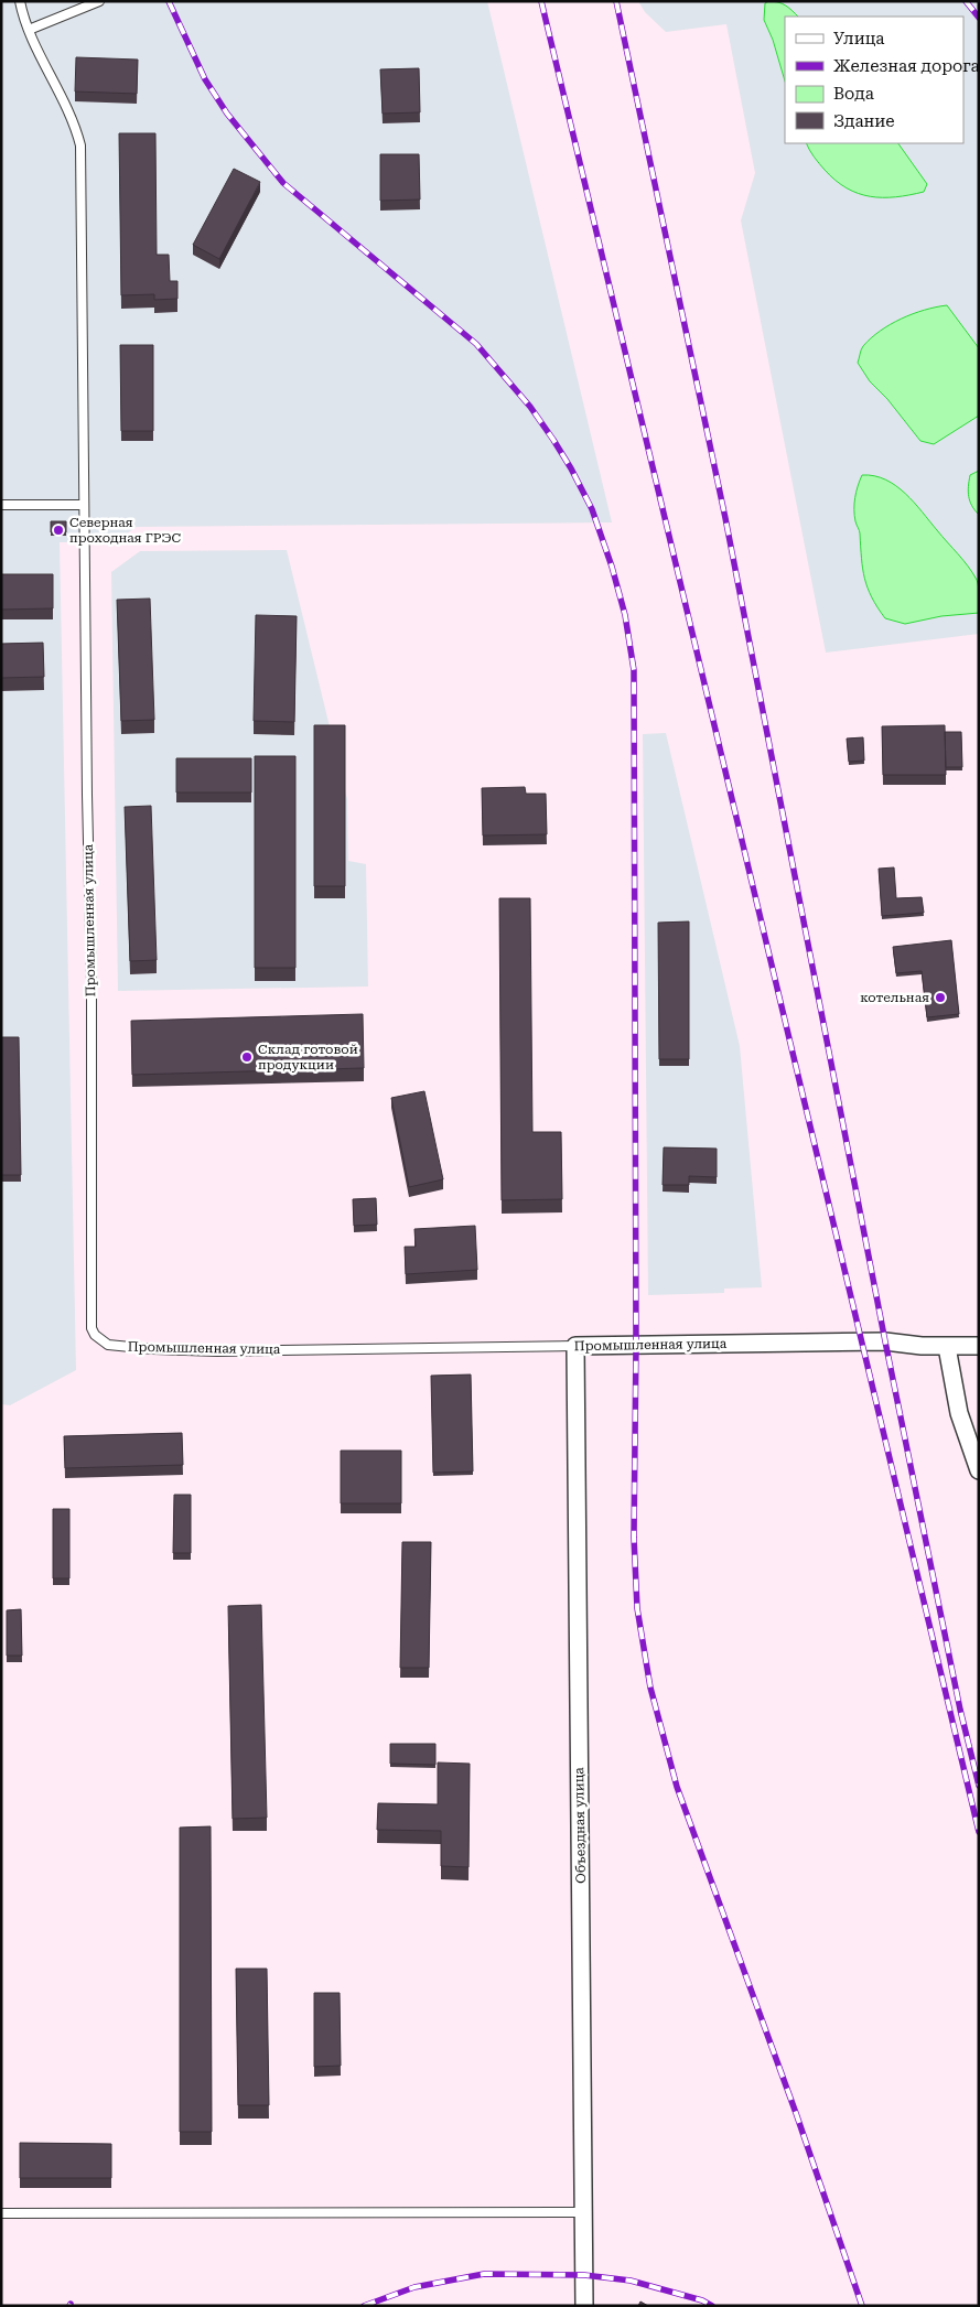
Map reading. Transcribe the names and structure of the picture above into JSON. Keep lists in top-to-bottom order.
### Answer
{
  "streets": {
    "street": ["Промышленная улица", "Объездная улица"]
  },
  "crossings": [
    ["Промышленная улица", "Объездная улица"]
  ],
  "places": ["Северная проходная ГРЭС", "котельная", "Склад готовой продукции"],
  "legend": [
    "Улица",
    "Железная дорога",
    "Вода",
    "Здание"
  ]
}
